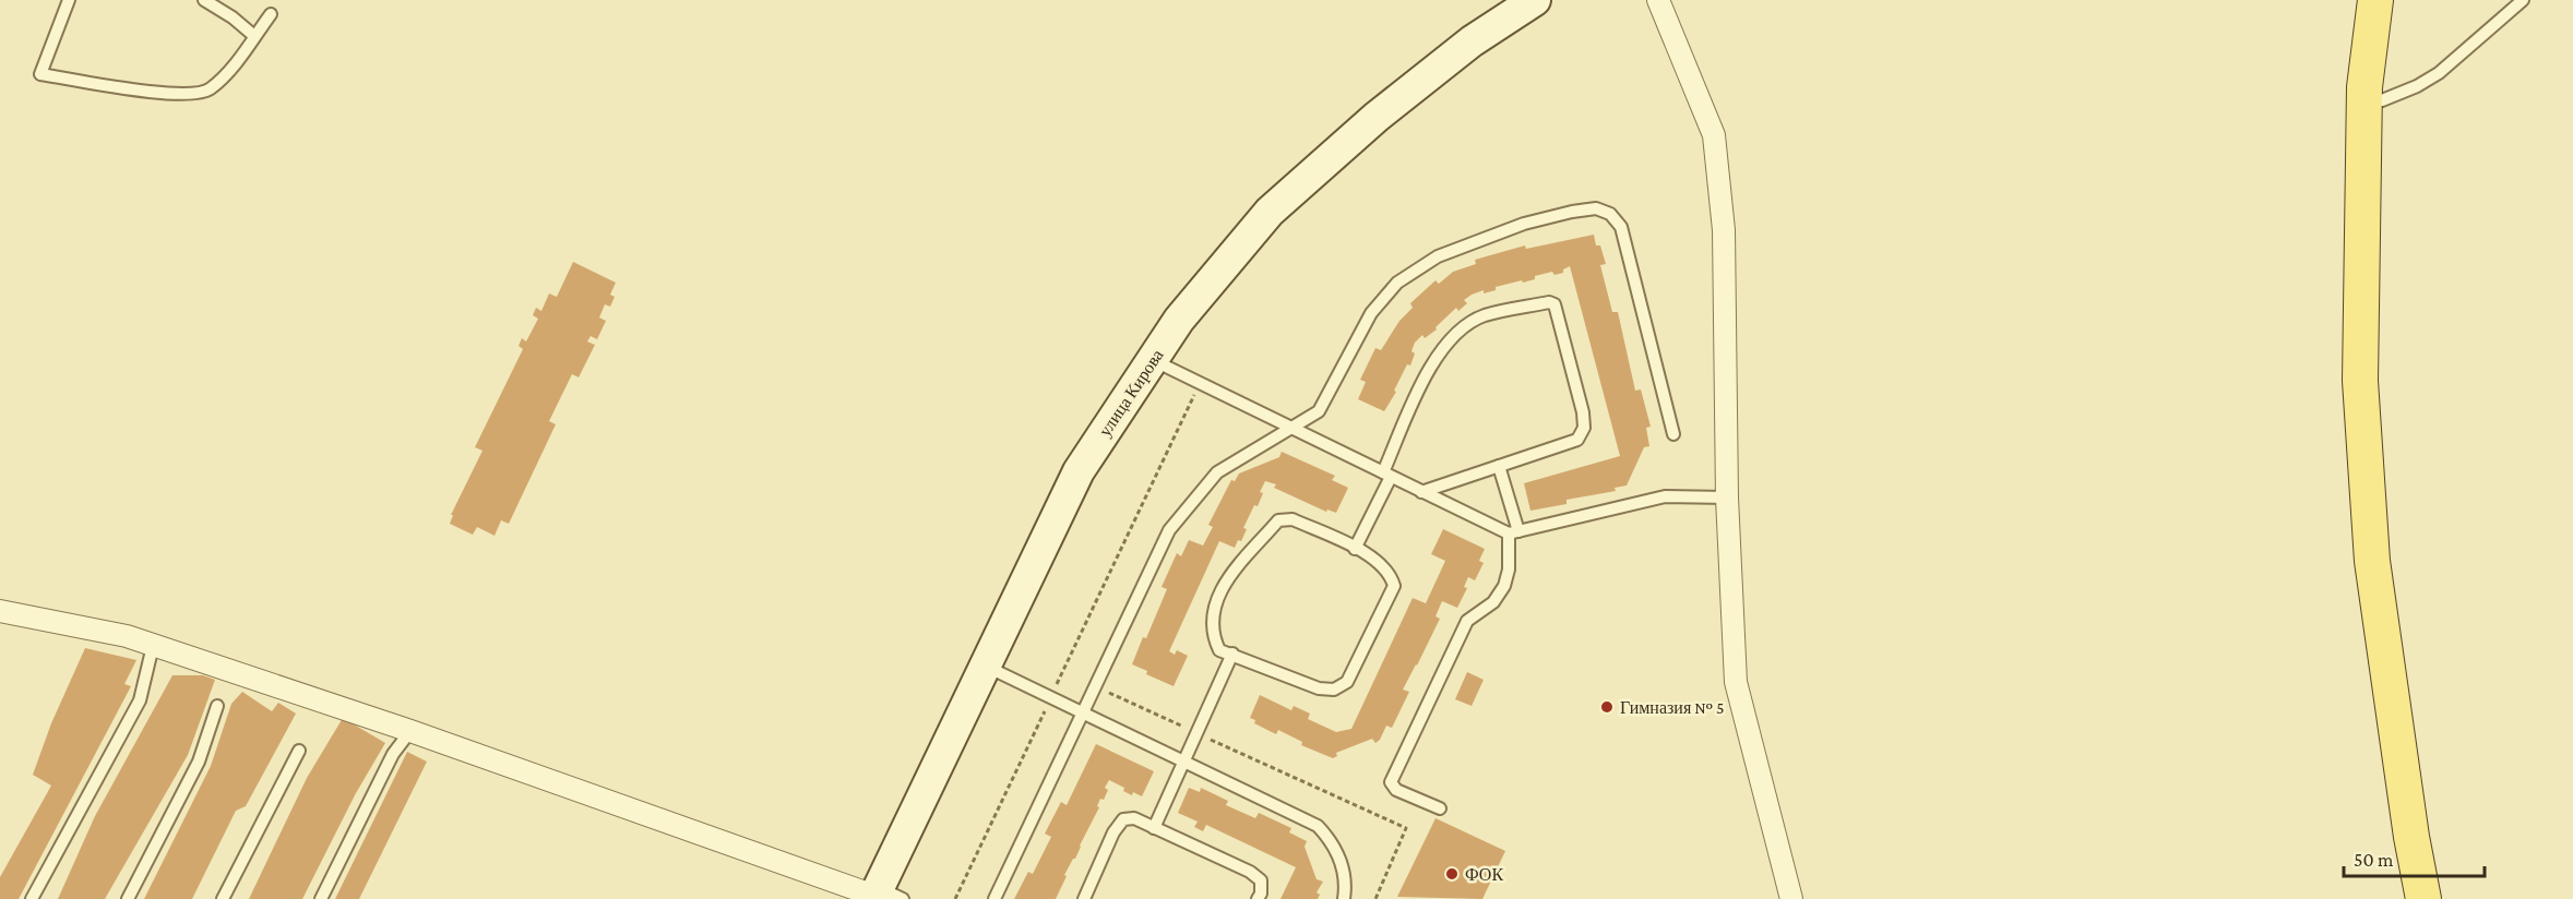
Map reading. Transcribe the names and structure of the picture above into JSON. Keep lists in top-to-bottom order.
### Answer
{
  "streets": {
    "main road": ["улица Кирова"]
  },
  "places": ["Гимназия № 5", "ФОК"],
  "scale_bar": "50 m"
}
